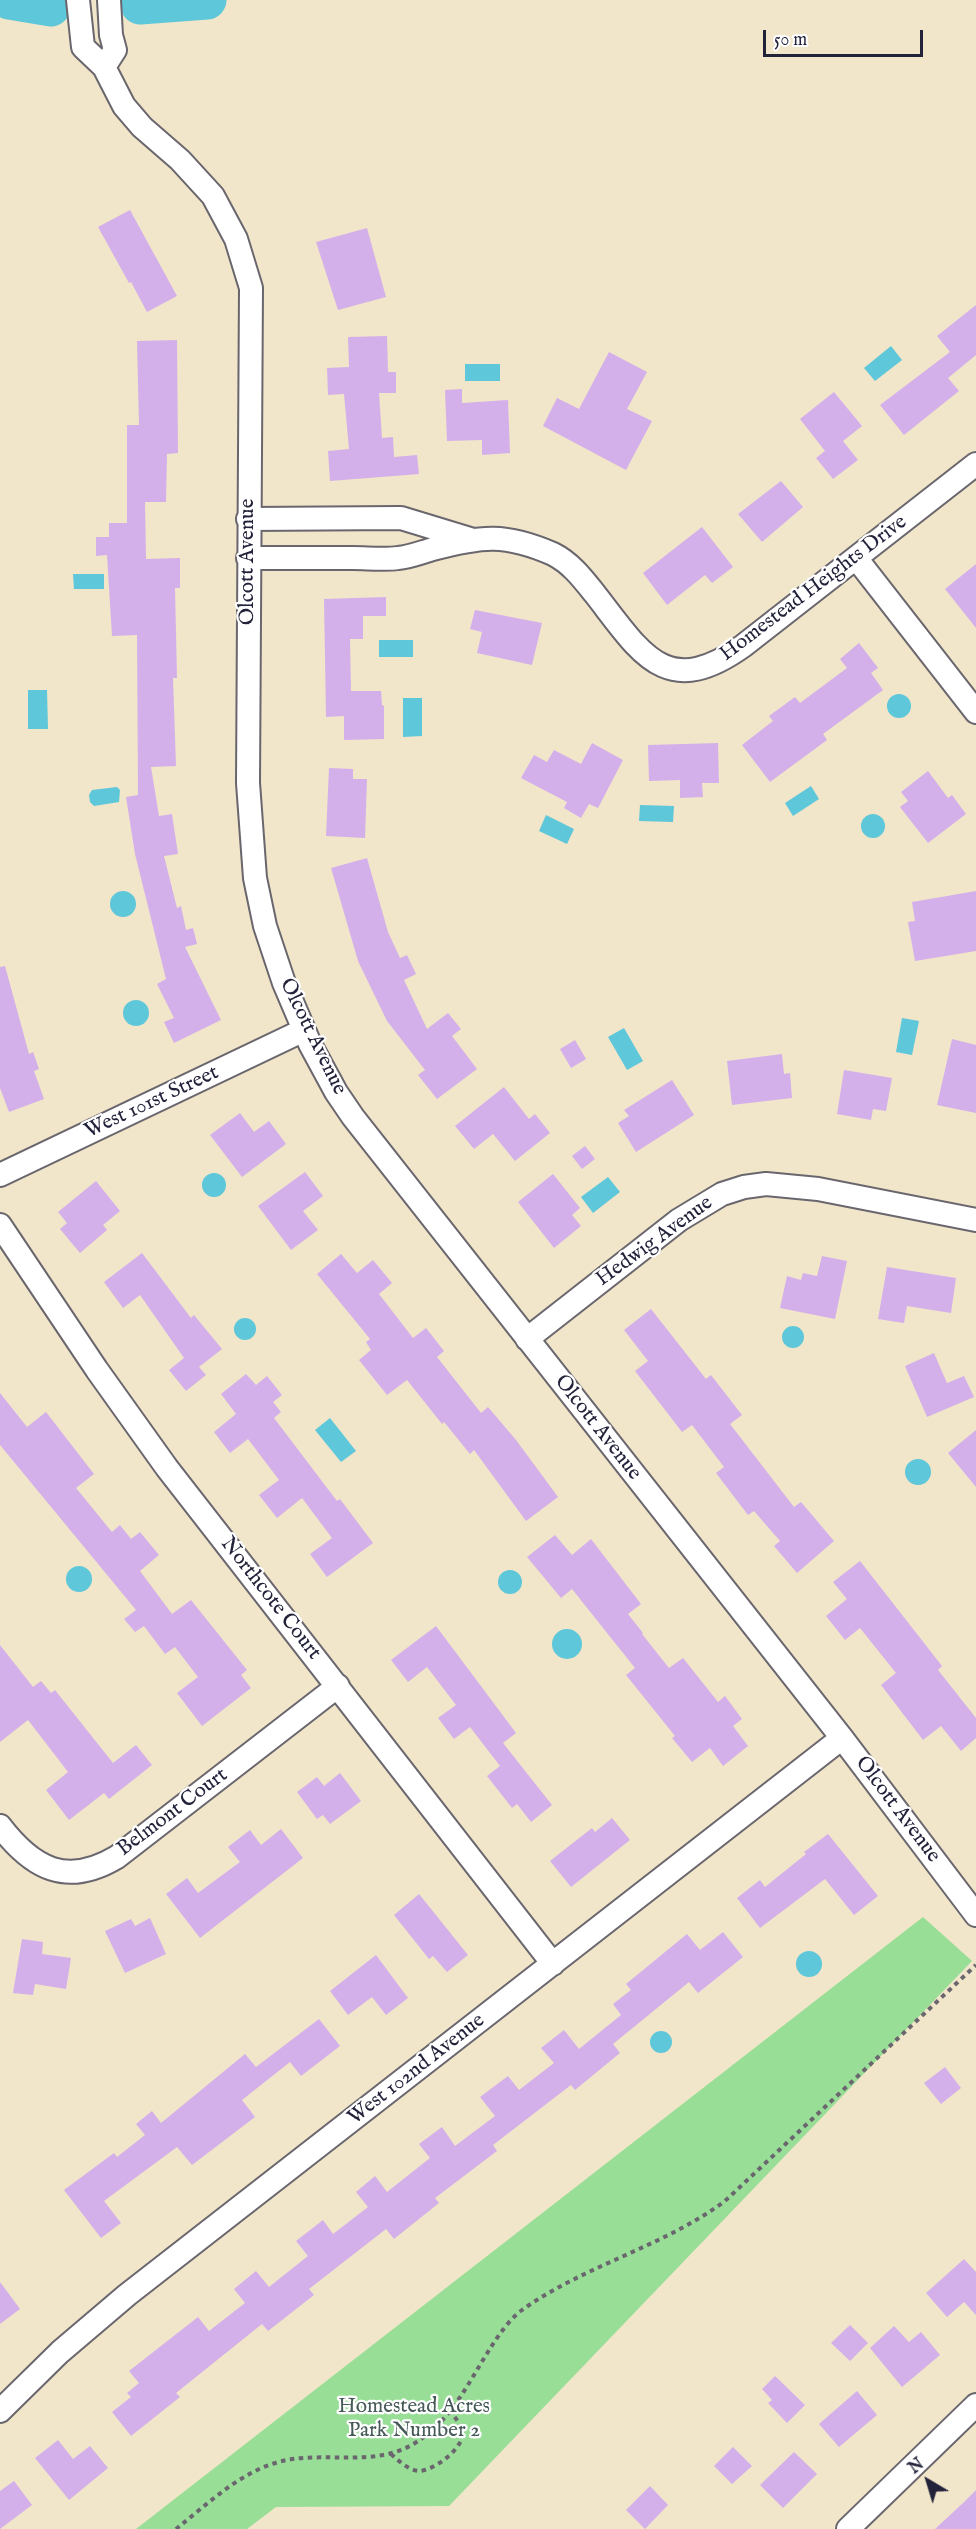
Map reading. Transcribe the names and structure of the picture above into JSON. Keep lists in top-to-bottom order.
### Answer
{
  "streets": {
    "street": [
      "Olcott Avenue",
      "Homestead Heights Drive",
      "West 101st Street",
      "Hedwig Avenue",
      "Northcote Court",
      "Belmont Court",
      "West 102nd Avenue"
    ]
  },
  "crossings": [
    ["Olcott Avenue", "Homestead Heights Drive"],
    ["Olcott Avenue", "West 101st Street"],
    ["Olcott Avenue", "Hedwig Avenue"],
    ["Olcott Avenue", "West 102nd Avenue"],
    ["Northcote Court", "Belmont Court"],
    ["Northcote Court", "West 102nd Avenue"]
  ],
  "parks": ["Homestead Acres Park Number 2"],
  "scale_bar": "50 m",
  "north": "top left"
}
